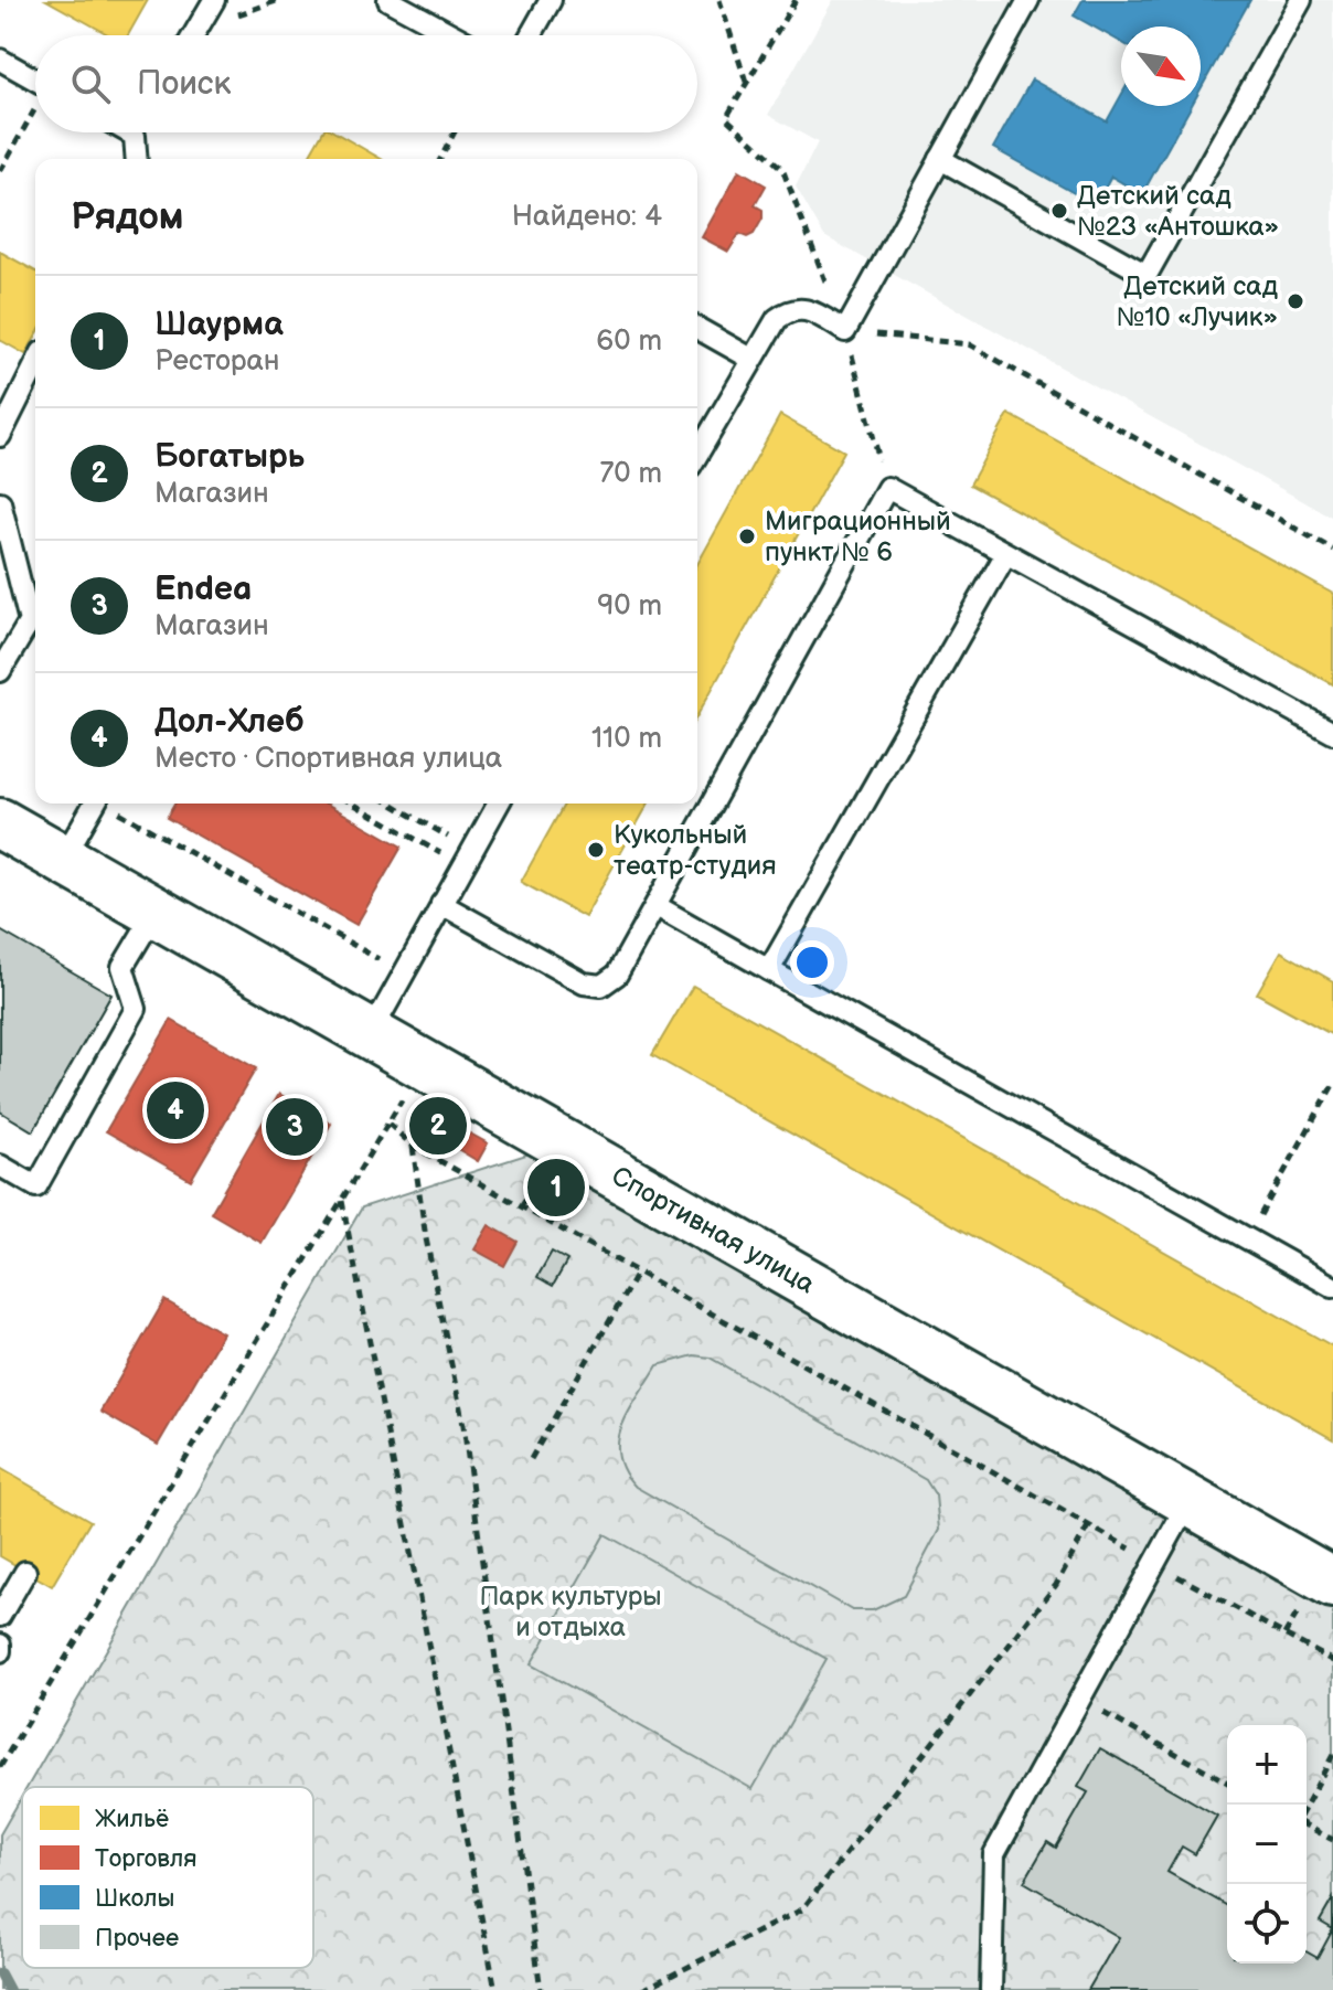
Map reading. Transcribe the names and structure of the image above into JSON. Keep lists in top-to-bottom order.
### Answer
{
  "streets": {
    "street": ["Спортивная улица"]
  },
  "parks": ["Парк культуры и отдыха"],
  "places": [
    "Детский сад №23 «Антошка»",
    "Детский сад №10 «Лучик»",
    "Миграционный пункт № 6",
    "Кукольный театр-студия"
  ],
  "legend": [
    "Жильё",
    "Торговля",
    "Школы",
    "Прочее"
  ],
  "north": "bottom right",
  "page": {
    "search": "Поиск",
    "heading": ["Рядом", "Найдено: 4"],
    "list": [
      {
        "mark": "1",
        "name": "Шаурма",
        "note": "Ресторан",
        "value": "60 m"
      },
      {
        "mark": "2",
        "name": "Богатырь",
        "note": "Магазин",
        "value": "70 m"
      },
      {
        "mark": "3",
        "name": "Endea",
        "note": "Магазин",
        "value": "90 m"
      },
      {
        "mark": "4",
        "name": "Дол-Хлеб",
        "note": "Место · Спортивная улица",
        "value": "110 m"
      }
    ],
    "pins": [
      "4",
      "2",
      "3",
      "1"
    ],
    "map_buttons": ["+", "−"]
  }
}
